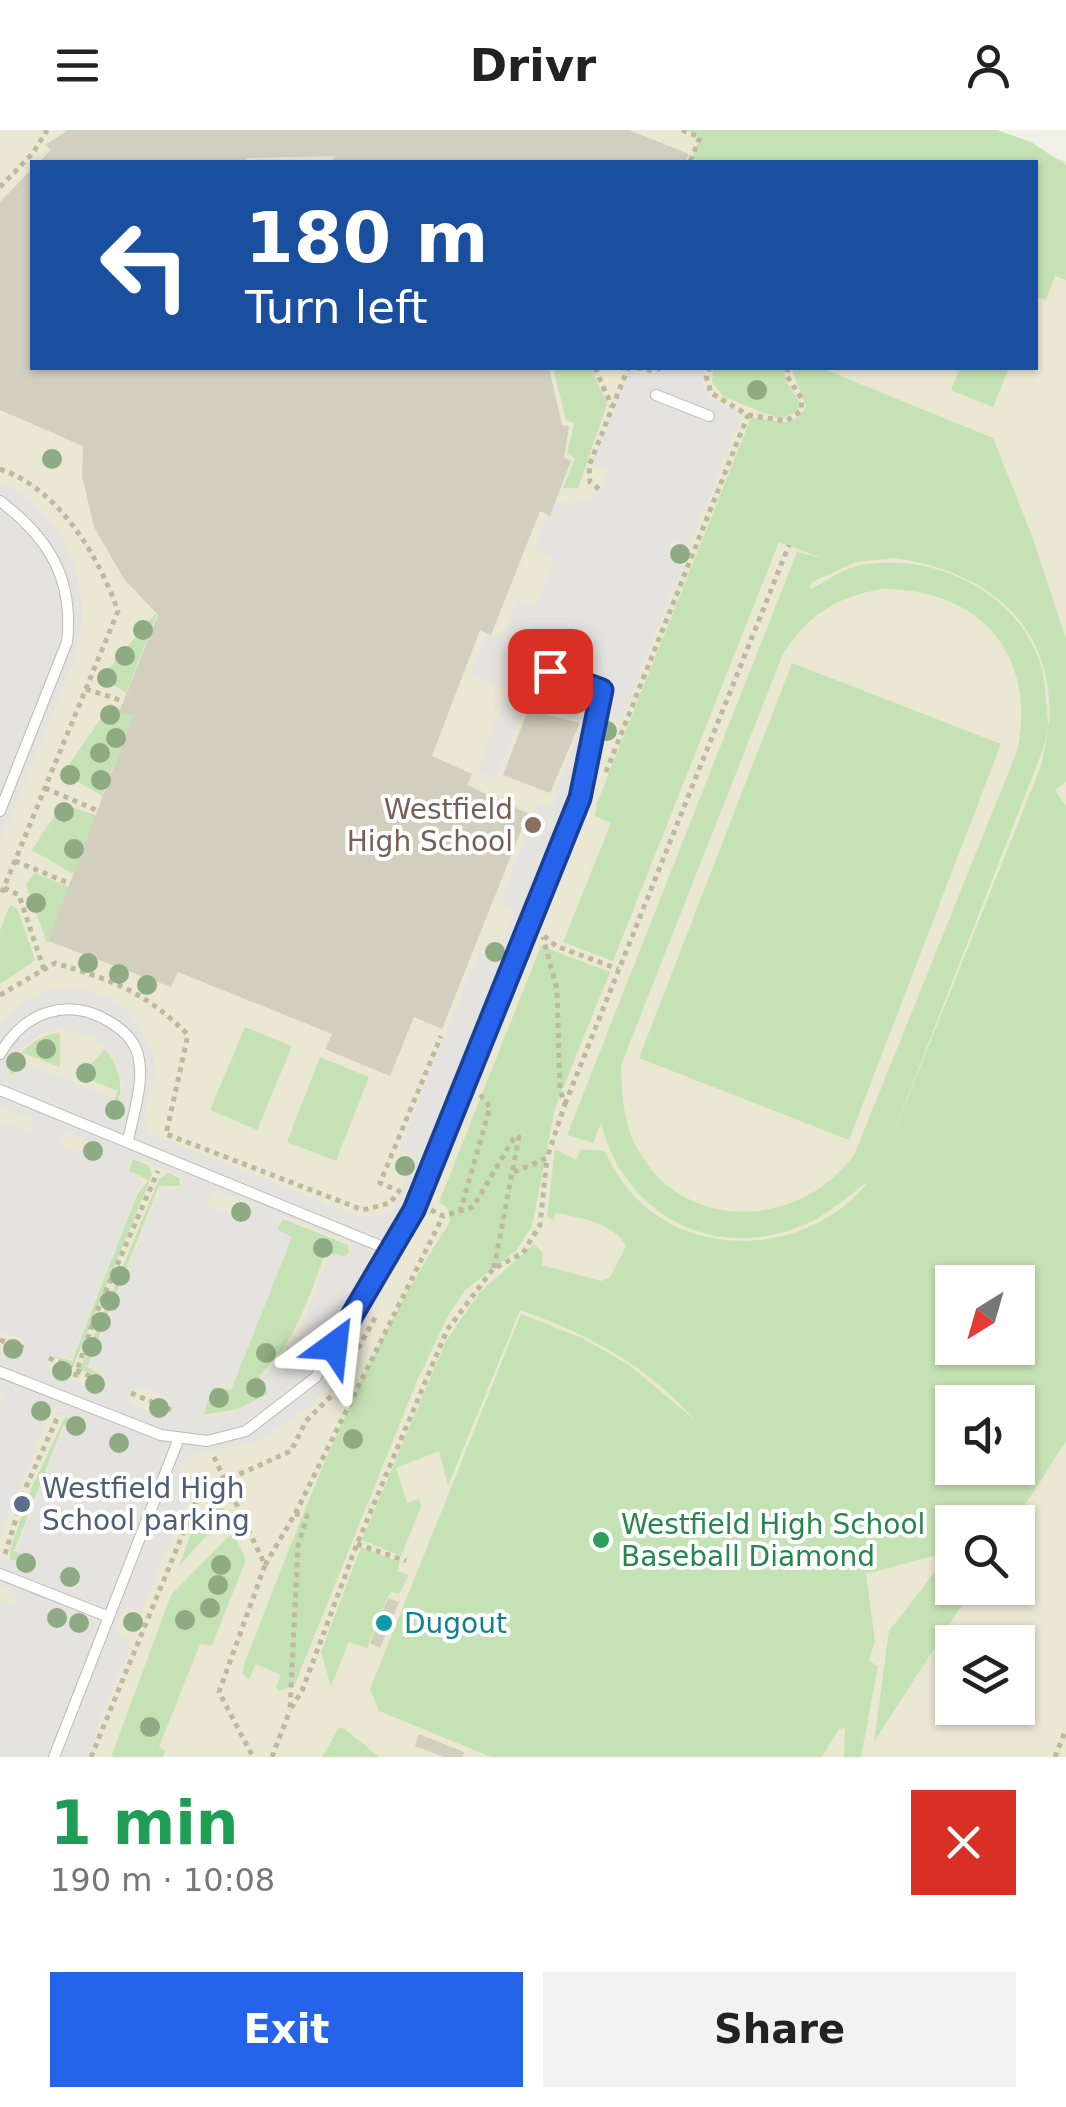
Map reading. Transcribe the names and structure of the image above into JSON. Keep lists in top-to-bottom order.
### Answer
{
  "places": [
    "Westfield High School",
    "Westfield High School parking",
    "Westfield High School Baseball Diamond",
    "Dugout"
  ],
  "north": "bottom left",
  "page": {
    "header": "Drivr",
    "turn": ["180 m", "Turn left"],
    "heading": ["1 min", "190 m · 10:08"],
    "buttons": ["Exit", "Share"]
  }
}
